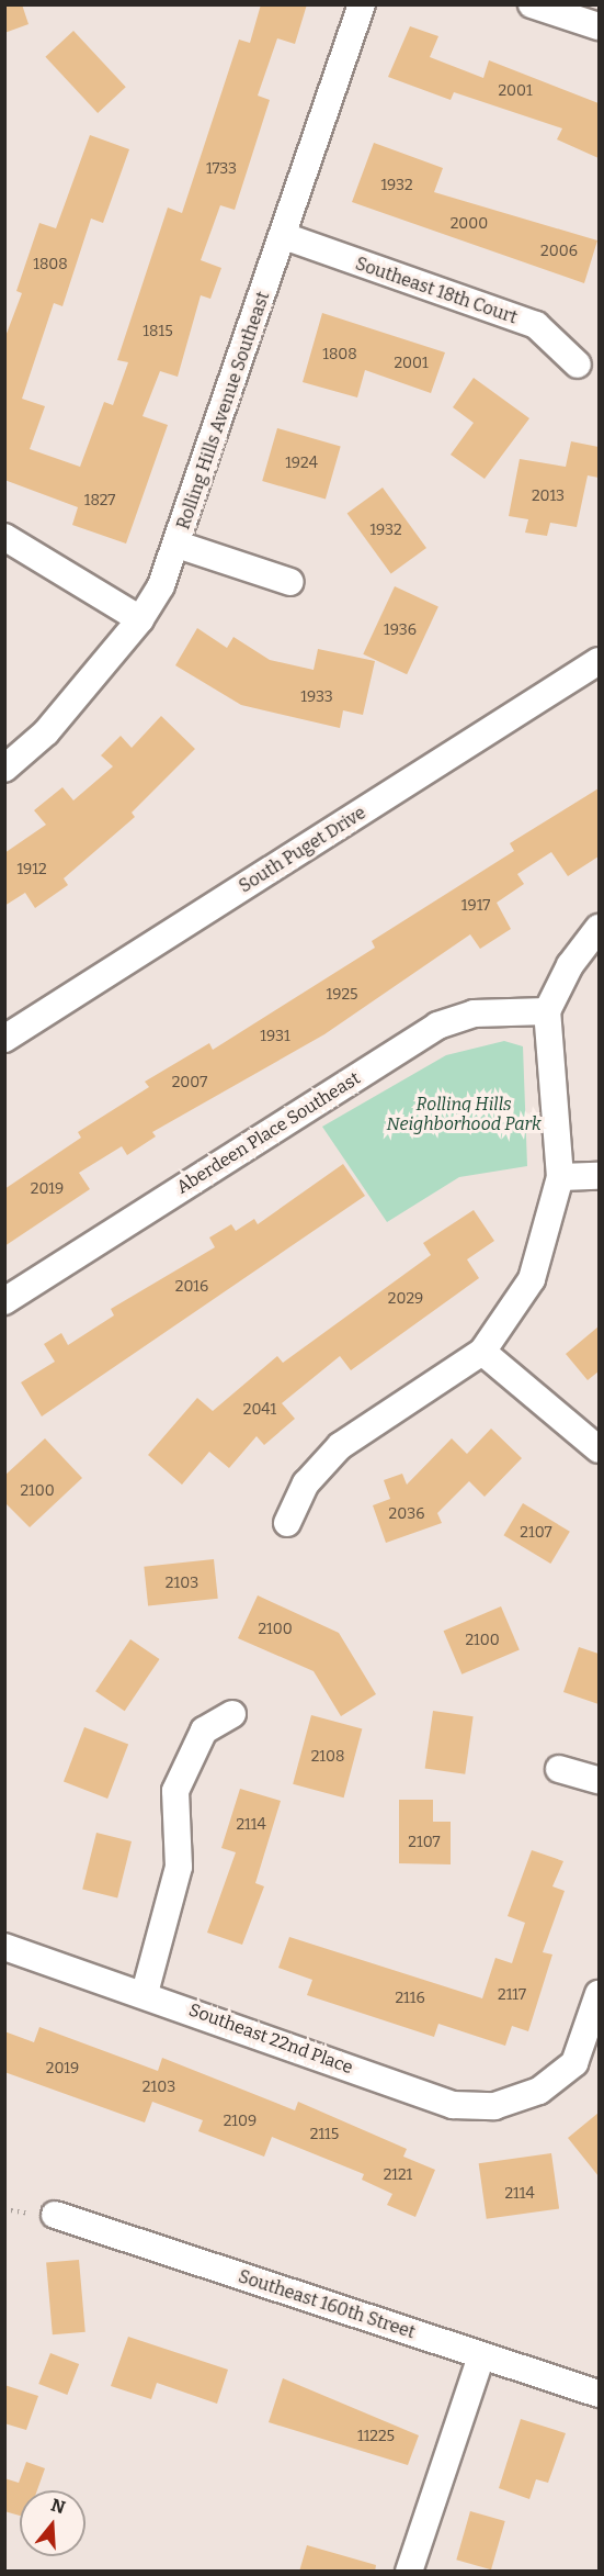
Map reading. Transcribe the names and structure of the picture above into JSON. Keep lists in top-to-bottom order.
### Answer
{
  "streets": {
    "street": [
      "Southeast 18th Court",
      "Rolling Hills Avenue Southeast",
      "South Puget Drive",
      "Aberdeen Place Southeast",
      "Southeast 22nd Place",
      "Southeast 160th Street"
    ]
  },
  "crossings": [
    ["Southeast 18th Court", "Rolling Hills Avenue Southeast"]
  ],
  "parks": ["Rolling Hills Neighborhood Park"],
  "house_numbers": [
    "2001",
    "1733",
    "1932",
    "2000",
    "2006",
    "1808",
    "1815",
    "1808",
    "2001",
    "1924",
    "2013",
    "1827",
    "1932",
    "1936",
    "1933",
    "1912",
    "1917",
    "1925",
    "1931",
    "2007",
    "2019",
    "2016",
    "2029",
    "2041",
    "2100",
    "2036",
    "2107",
    "2103",
    "2100",
    "2100",
    "2108",
    "2114",
    "2107",
    "2117",
    "2116",
    "2019",
    "2103",
    "2109",
    "2115",
    "2121",
    "2114",
    "11225"
  ],
  "north": "top"
}
